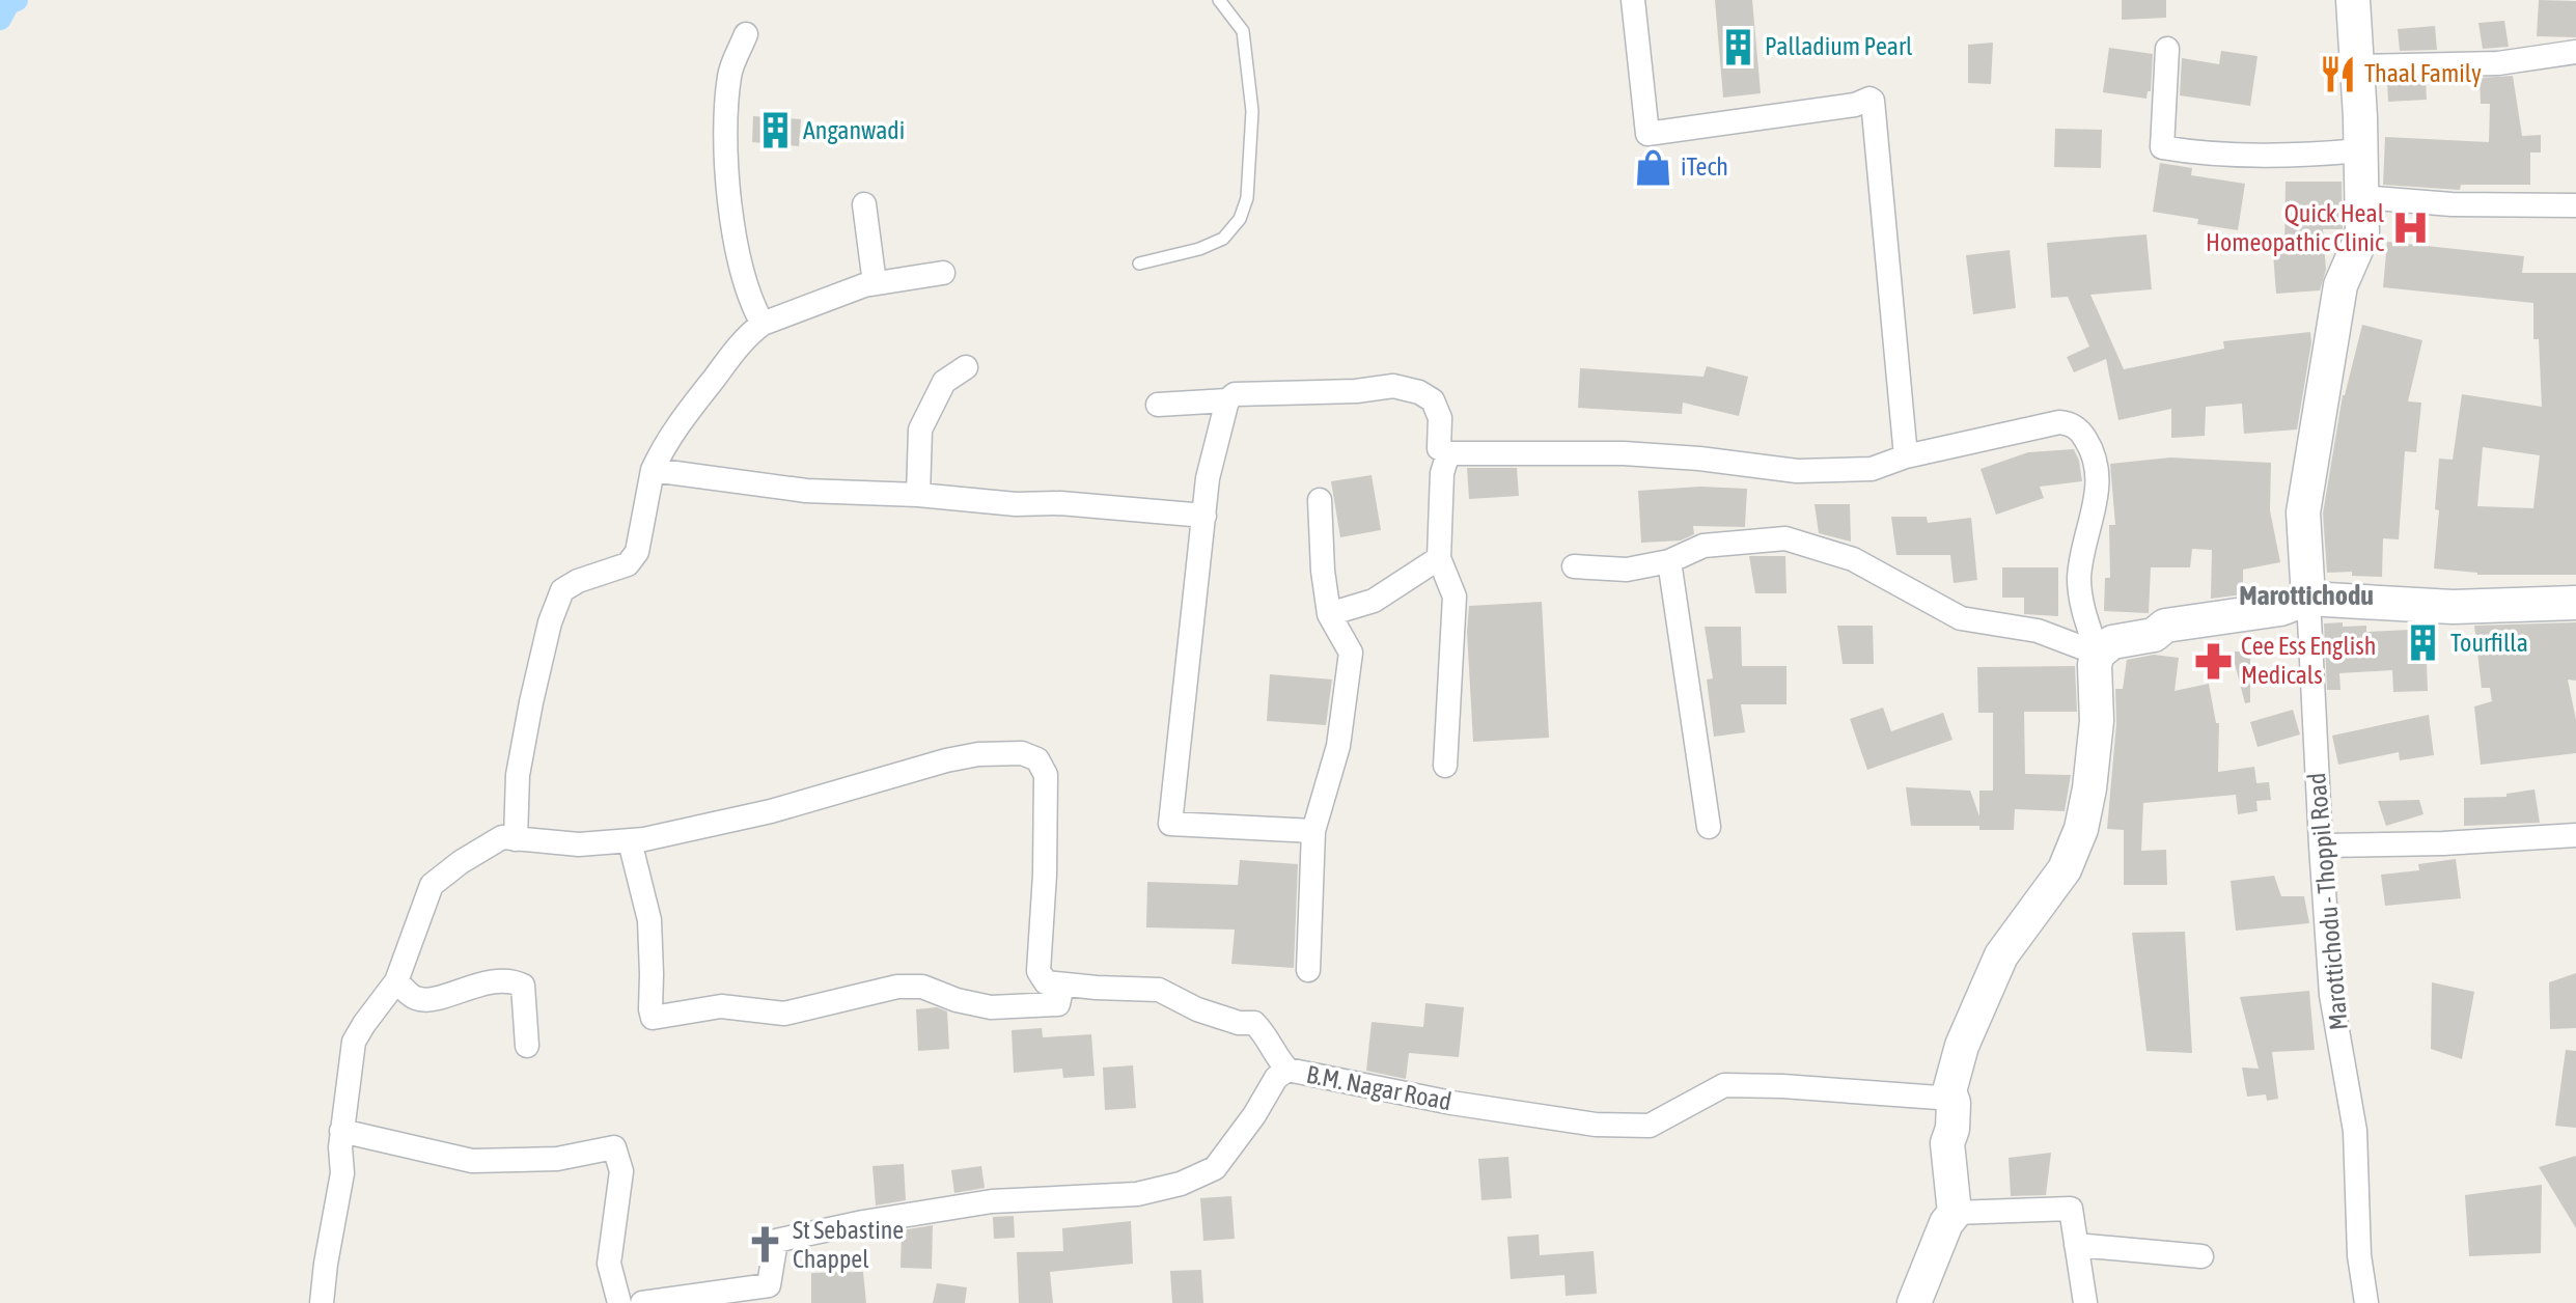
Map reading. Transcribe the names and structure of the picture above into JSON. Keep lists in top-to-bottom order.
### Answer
{
  "streets": {
    "street": ["Marottichodu - Thoppil Road", "B.M. Nagar Road"]
  },
  "districts": ["Marottichodu"],
  "places": {
    "building": ["Palladium Pearl", "Anganwadi", "Tourfilla"],
    "restaurant": ["Thaal Family"],
    "shop": ["iTech"],
    "hospital": ["Quick Heal Homeopathic Clinic"],
    "pharmacy": ["Cee Ess English Medicals"],
    "church": ["St Sebastine Chappel"]
  }
}
